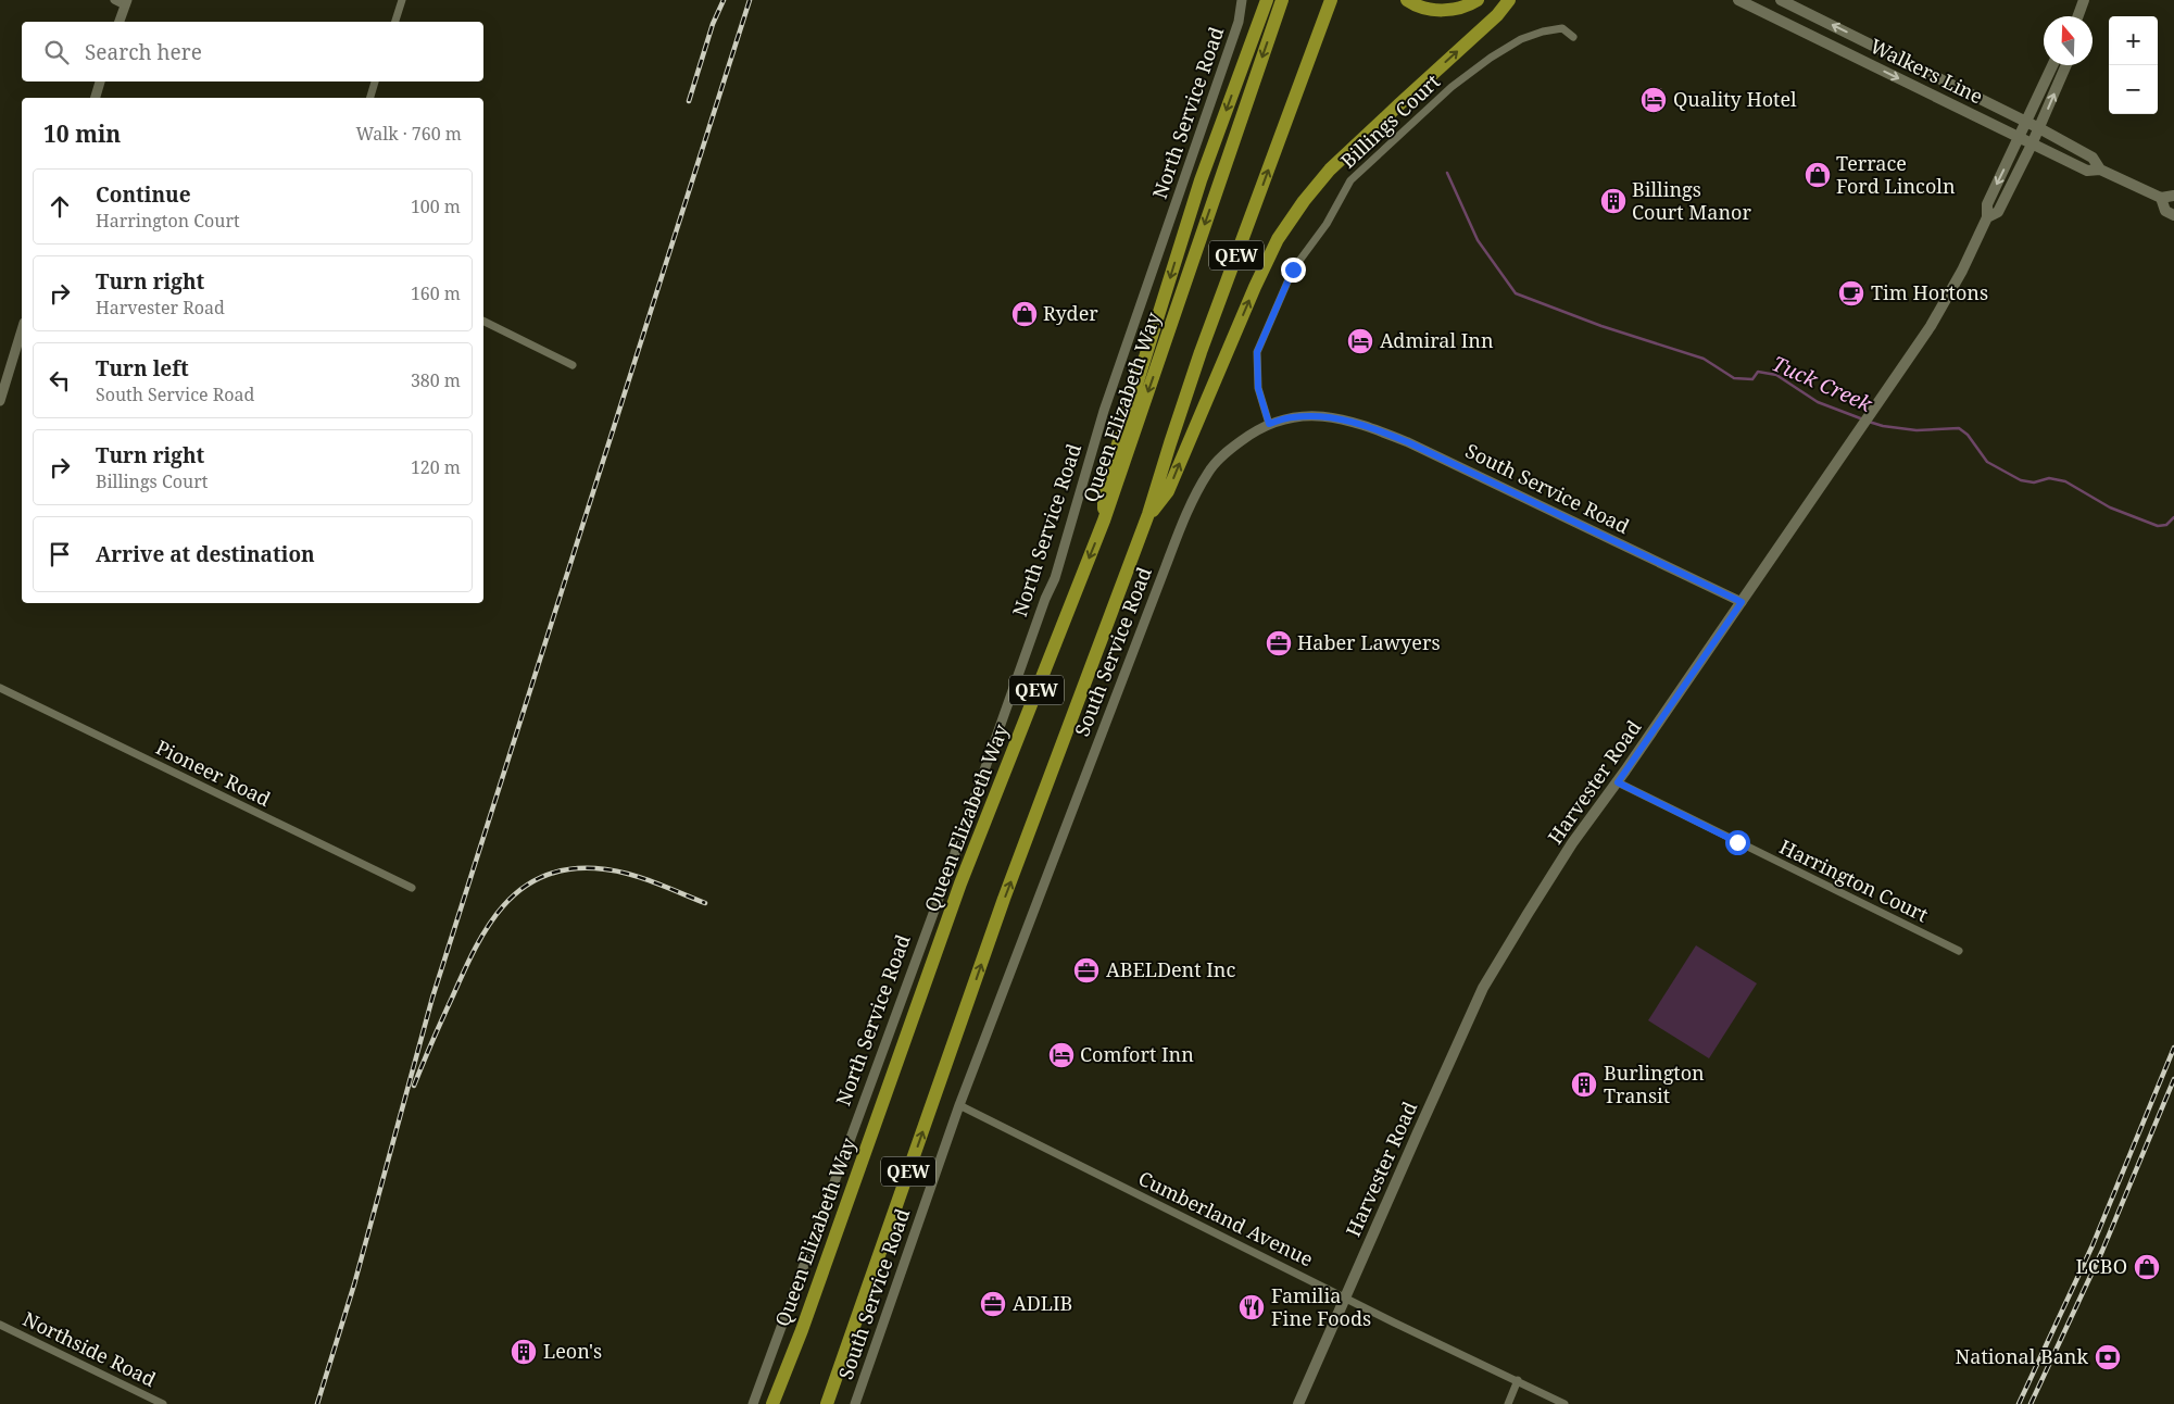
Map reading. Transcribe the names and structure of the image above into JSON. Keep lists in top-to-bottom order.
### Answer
{
  "streets": {
    "highway": ["QEW", "Queen Elizabeth Way"],
    "main road": ["Walkers Line", "Harvester Road"],
    "street": [
      "North Service Road",
      "Billings Court",
      "South Service Road",
      "Pioneer Road",
      "Harrington Court",
      "Cumberland Avenue",
      "Northside Road"
    ]
  },
  "crossings": [
    ["Walkers Line", "Harvester Road"],
    ["Billings Court", "South Service Road"],
    ["South Service Road", "Harvester Road"],
    ["South Service Road", "Cumberland Avenue"],
    ["Harvester Road", "Harrington Court"],
    ["Harvester Road", "Cumberland Avenue"]
  ],
  "water": ["Tuck Creek"],
  "places": {
    "hotel": ["Quality Hotel", "Admiral Inn", "Comfort Inn"],
    "shop": ["Terrace Ford Lincoln", "Ryder", "LCBO"],
    "building": ["Billings Court Manor", "Burlington Transit", "Leon's"],
    "cafe": ["Tim Hortons"],
    "office": ["Haber Lawyers", "ABELDent Inc", "ADLIB"],
    "restaurant": ["Familia Fine Foods"],
    "bank": ["National Bank"]
  },
  "north": "top",
  "page": {
    "map_buttons": ["+", "−"],
    "search": "Search here",
    "heading": ["10 min", "Walk · 760 m"],
    "list": [
      ["Continue", "Harrington Court", "100 m"],
      ["Turn right", "Harvester Road", "160 m"],
      ["Turn left", "South Service Road", "380 m"],
      ["Turn right", "Billings Court", "120 m"],
      "Arrive at destination"
    ]
  }
}
